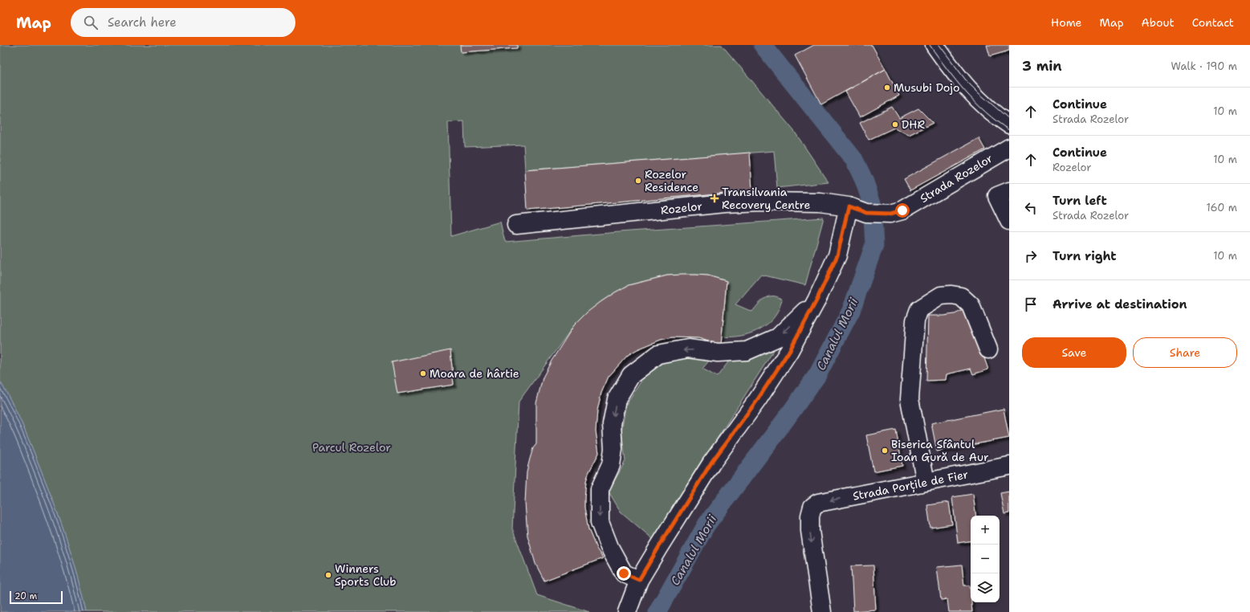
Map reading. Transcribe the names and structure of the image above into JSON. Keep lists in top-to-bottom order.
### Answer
{
  "streets": {
    "street": ["Strada Rozelor", "Rozelor", "Strada Porțile de Fier"]
  },
  "crossings": [
    ["Strada Rozelor", "Rozelor"]
  ],
  "water": ["Canalul Morii"],
  "parks": ["Parcul Rozelor"],
  "places": {
    "other": [
      "Musubi Dojo",
      "DHR",
      "Rozelor Residence",
      "Moara de hârtie",
      "Biserica Sfântul Ioan Gură de Aur",
      "Winners Sports Club"
    ],
    "health": ["Transilvania Recovery Centre"]
  },
  "scale_bar": "20 m",
  "page": {
    "header": "Map",
    "search": "Search here",
    "nav": [
      "Home",
      "Map",
      "About",
      "Contact"
    ],
    "heading": ["3 min", "Walk · 190 m"],
    "list": [
      ["Continue", "Strada Rozelor", "10 m"],
      ["Continue", "Rozelor", "10 m"],
      ["Turn left", "Strada Rozelor", "160 m"],
      ["Turn right", "10 m"],
      "Arrive at destination"
    ],
    "buttons": ["Save", "Share"],
    "map_buttons": ["+", "−"],
    "scale": "20 m"
  }
}
